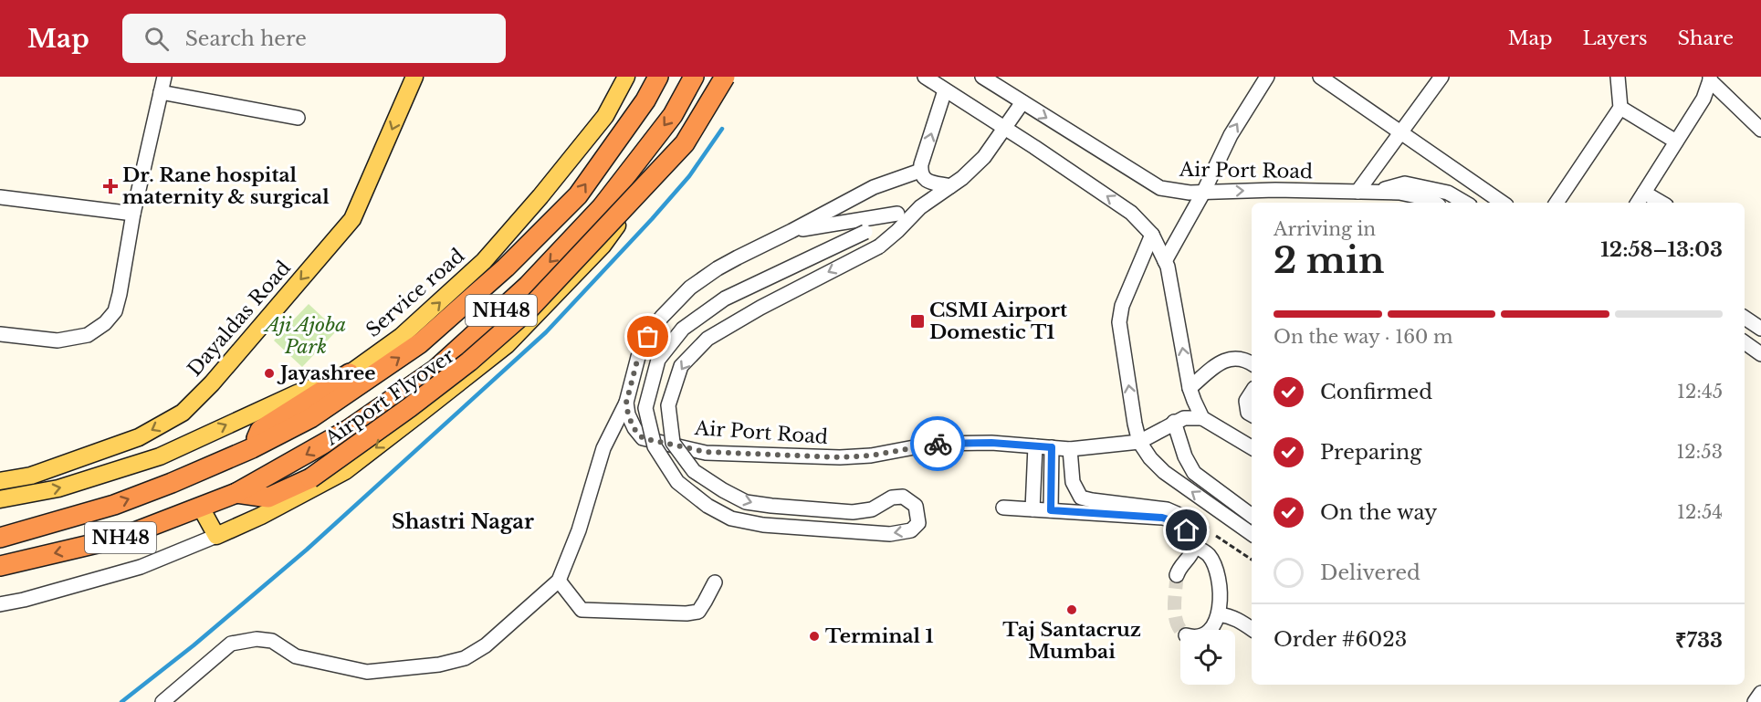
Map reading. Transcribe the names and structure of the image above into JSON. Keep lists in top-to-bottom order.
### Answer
{
  "streets": {
    "highway": ["NH48", "Airport Flyover"],
    "main road": ["Service road", "Dayaldas Road"],
    "street": ["Air Port Road"]
  },
  "crossings": [
    ["Service road", "Dayaldas Road"],
    ["NH48", "Airport Flyover"]
  ],
  "one_way": ["Dayaldas Road"],
  "districts": ["Shastri Nagar"],
  "parks": ["Aji Ajoba Park"],
  "places": {
    "health": ["Dr. Rane hospital maternity & surgical"],
    "transit": ["CSMI Airport Domestic T1"],
    "other": ["Jayashree", "Taj Santacruz Mumbai", "Terminal 1"]
  },
  "page": {
    "header": "Map",
    "search": "Search here",
    "nav": ["Map", "Layers", "Share"],
    "heading": ["2 min", "Arriving in", "12:58–13:03"],
    "panel": ["Order #6023", "₹733"],
    "bar": "On the way · 160 m",
    "list": [
      ["Confirmed", "12:45"],
      ["Preparing", "12:53"],
      ["On the way", "12:54"],
      "Delivered"
    ]
  }
}
